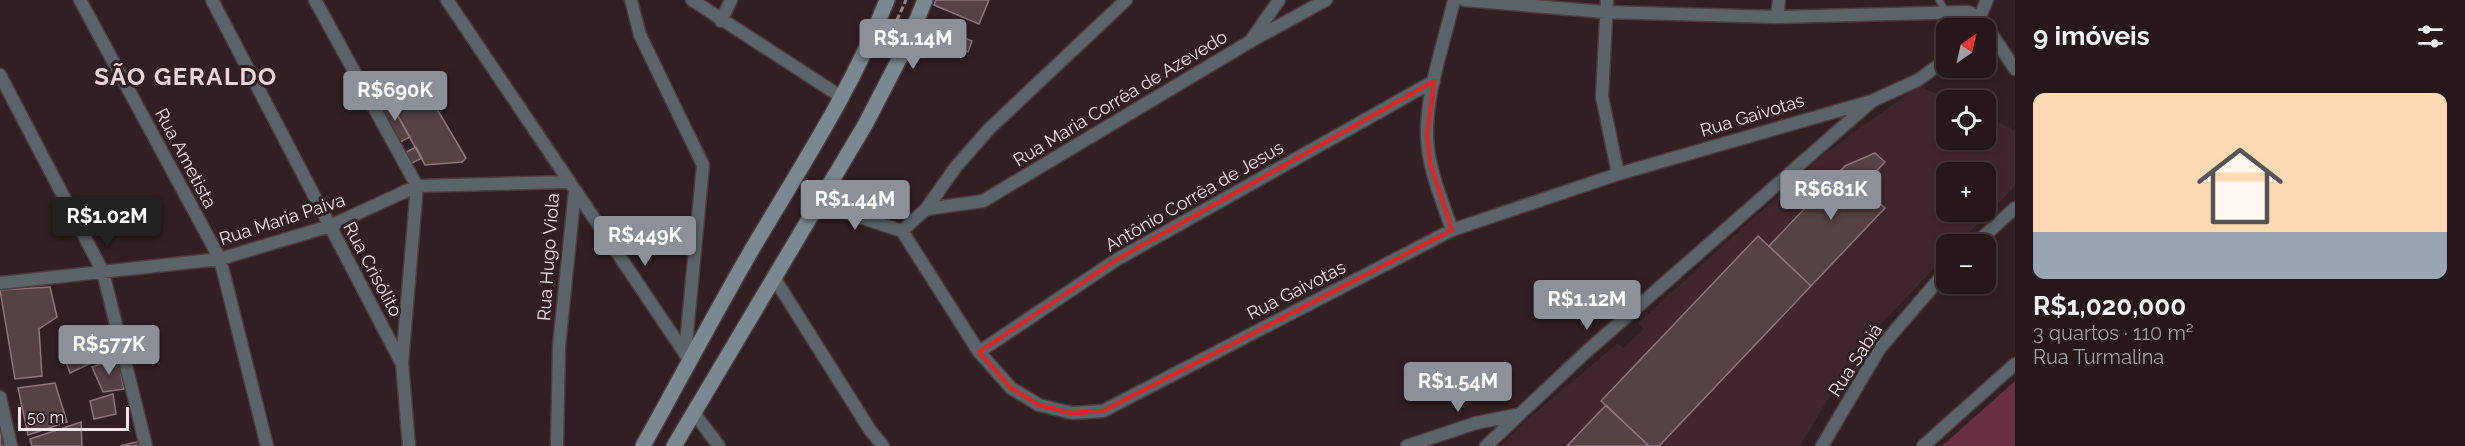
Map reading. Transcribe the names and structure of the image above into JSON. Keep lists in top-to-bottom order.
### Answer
{
  "streets": {
    "street": [
      "Rua Maria Corrêa de Azevedo",
      "Rua Gaivotas",
      "Rua Ametista",
      "Antônio Corrêa de Jesus",
      "Rua Maria Paiva",
      "Rua Hugo Viola",
      "Rua Crisólito",
      "Rua Sabiá"
    ]
  },
  "crossings": [
    ["Rua Gaivotas", "Antônio Corrêa de Jesus"],
    ["Rua Ametista", "Rua Maria Paiva"],
    ["Rua Maria Paiva", "Rua Hugo Viola"],
    ["Rua Maria Paiva", "Rua Crisólito"]
  ],
  "districts": ["SÃO GERALDO"],
  "scale_bar": "50 m",
  "north": "top right",
  "page": {
    "heading": "9 imóveis",
    "map_buttons": ["+", "−"],
    "price": [
      "R$1.14M",
      "R$690K",
      "R$681K",
      "R$1.44M",
      "R$1.02M",
      "R$449K",
      "R$1.12M",
      "R$577K",
      "R$1.54M"
    ],
    "list": [
      {
        "name": "R$1,020,000",
        "note": "3 quartos · 110 m² · Rua Turmalina"
      }
    ],
    "scale": "50 m"
  }
}
